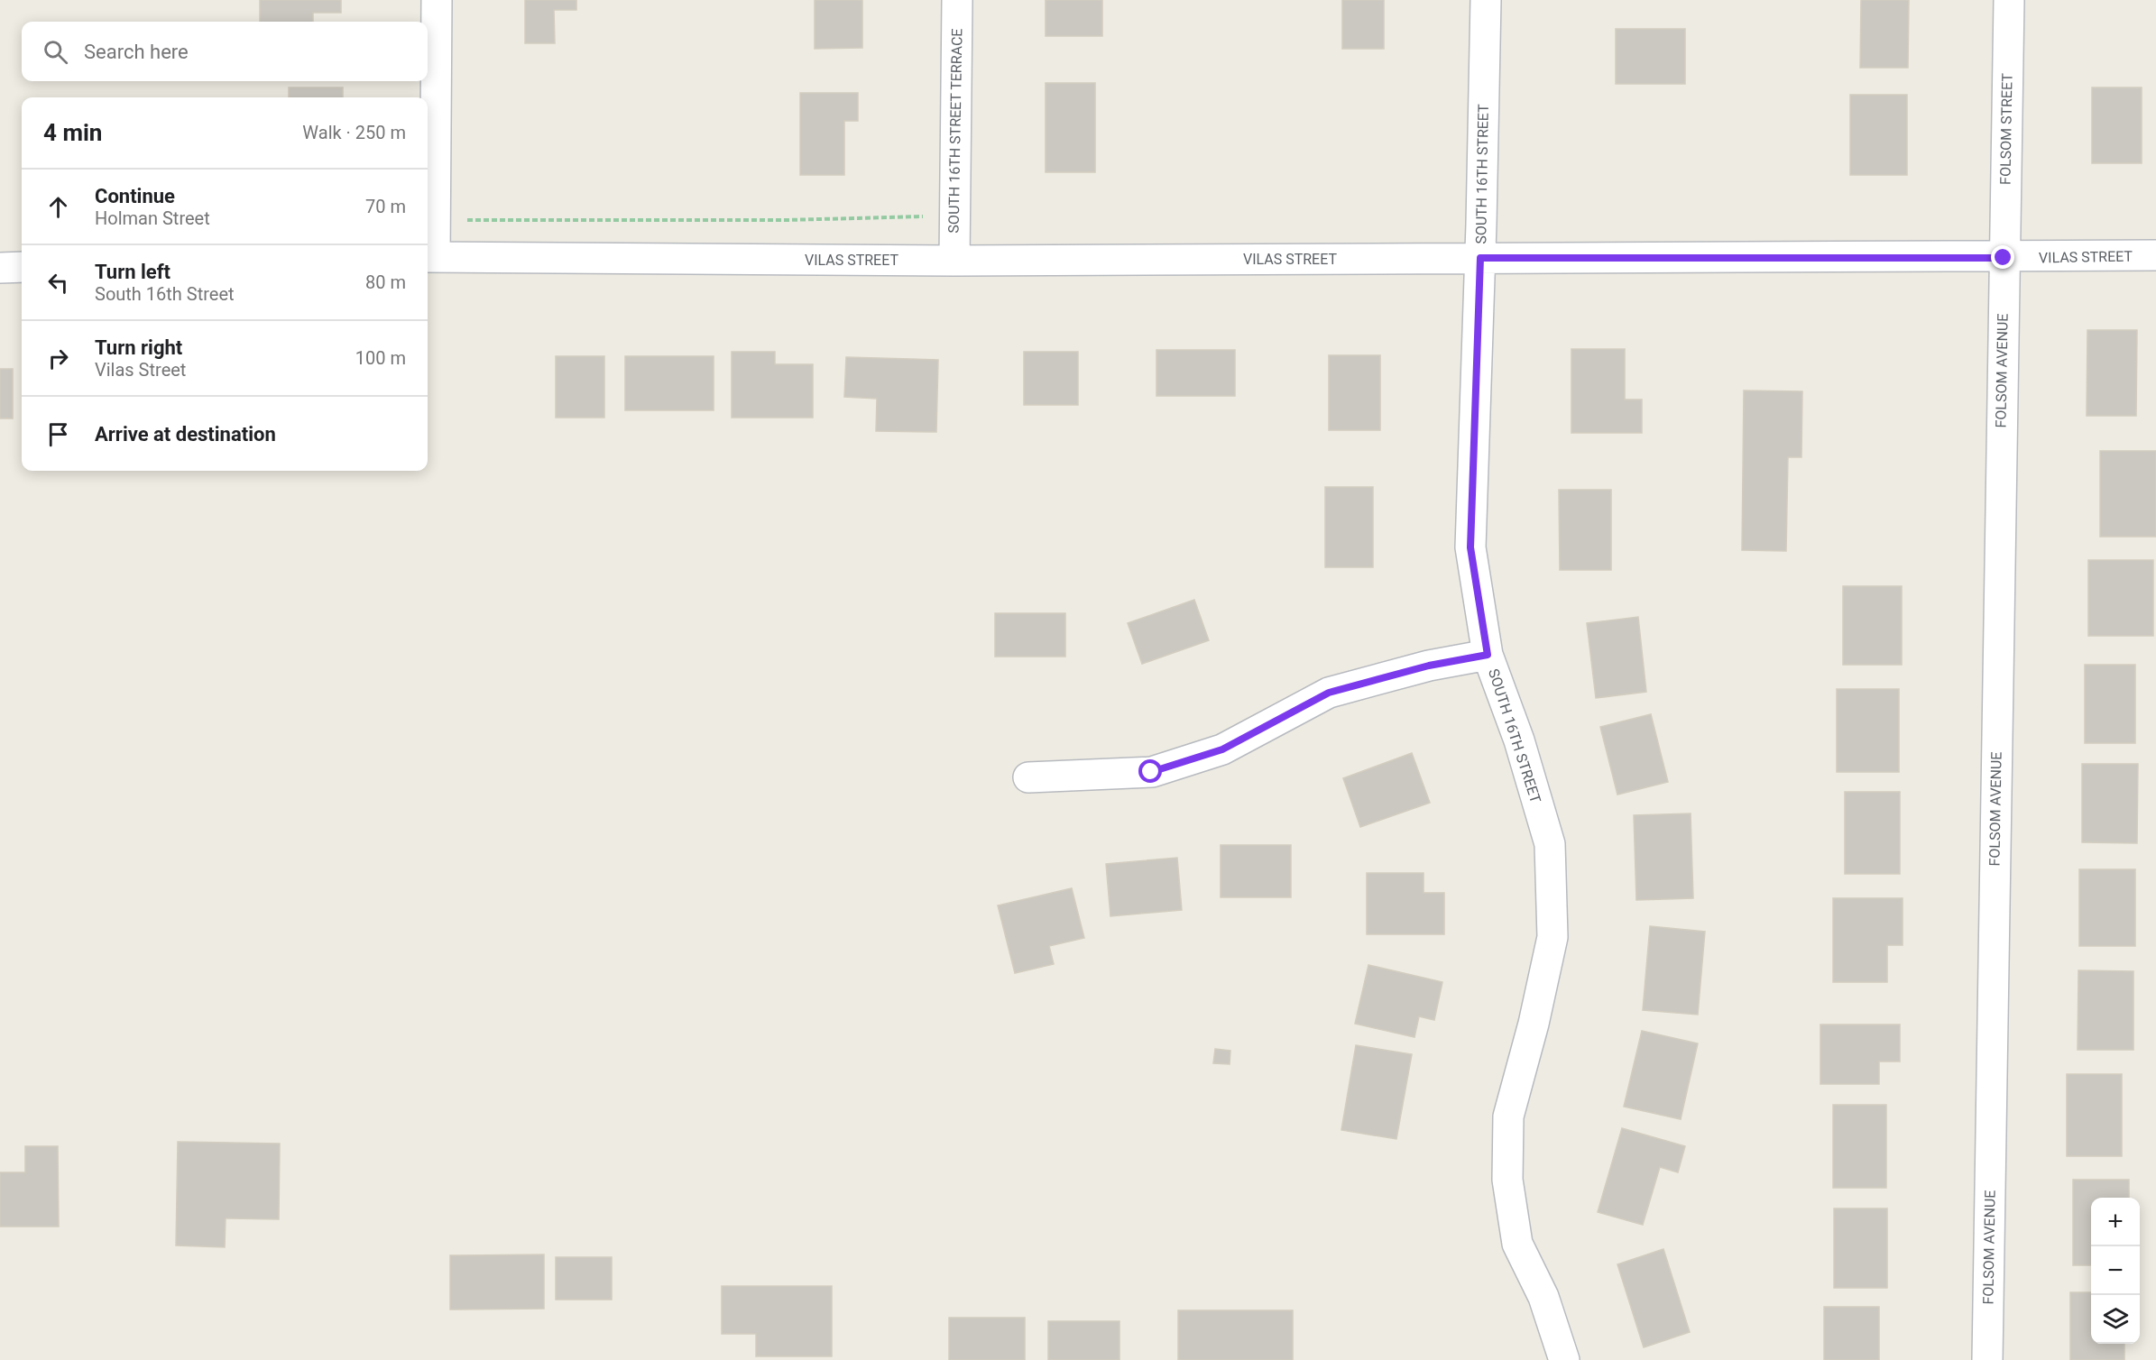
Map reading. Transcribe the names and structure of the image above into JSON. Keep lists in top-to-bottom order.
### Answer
{
  "streets": {
    "street": [
      "FOLSOM STREET",
      "SOUTH 16TH STREET TERRACE",
      "SOUTH 16TH STREET",
      "VILAS STREET",
      "FOLSOM AVENUE"
    ]
  },
  "crossings": [
    ["FOLSOM STREET", "VILAS STREET"],
    ["FOLSOM STREET", "FOLSOM AVENUE"],
    ["SOUTH 16TH STREET TERRACE", "VILAS STREET"],
    ["SOUTH 16TH STREET", "VILAS STREET"],
    ["VILAS STREET", "FOLSOM AVENUE"]
  ],
  "page": {
    "search": "Search here",
    "heading": ["4 min", "Walk · 250 m"],
    "list": [
      ["Continue", "Holman Street", "70 m"],
      ["Turn left", "South 16th Street", "80 m"],
      ["Turn right", "Vilas Street", "100 m"],
      "Arrive at destination"
    ],
    "map_buttons": ["+", "−"]
  }
}
